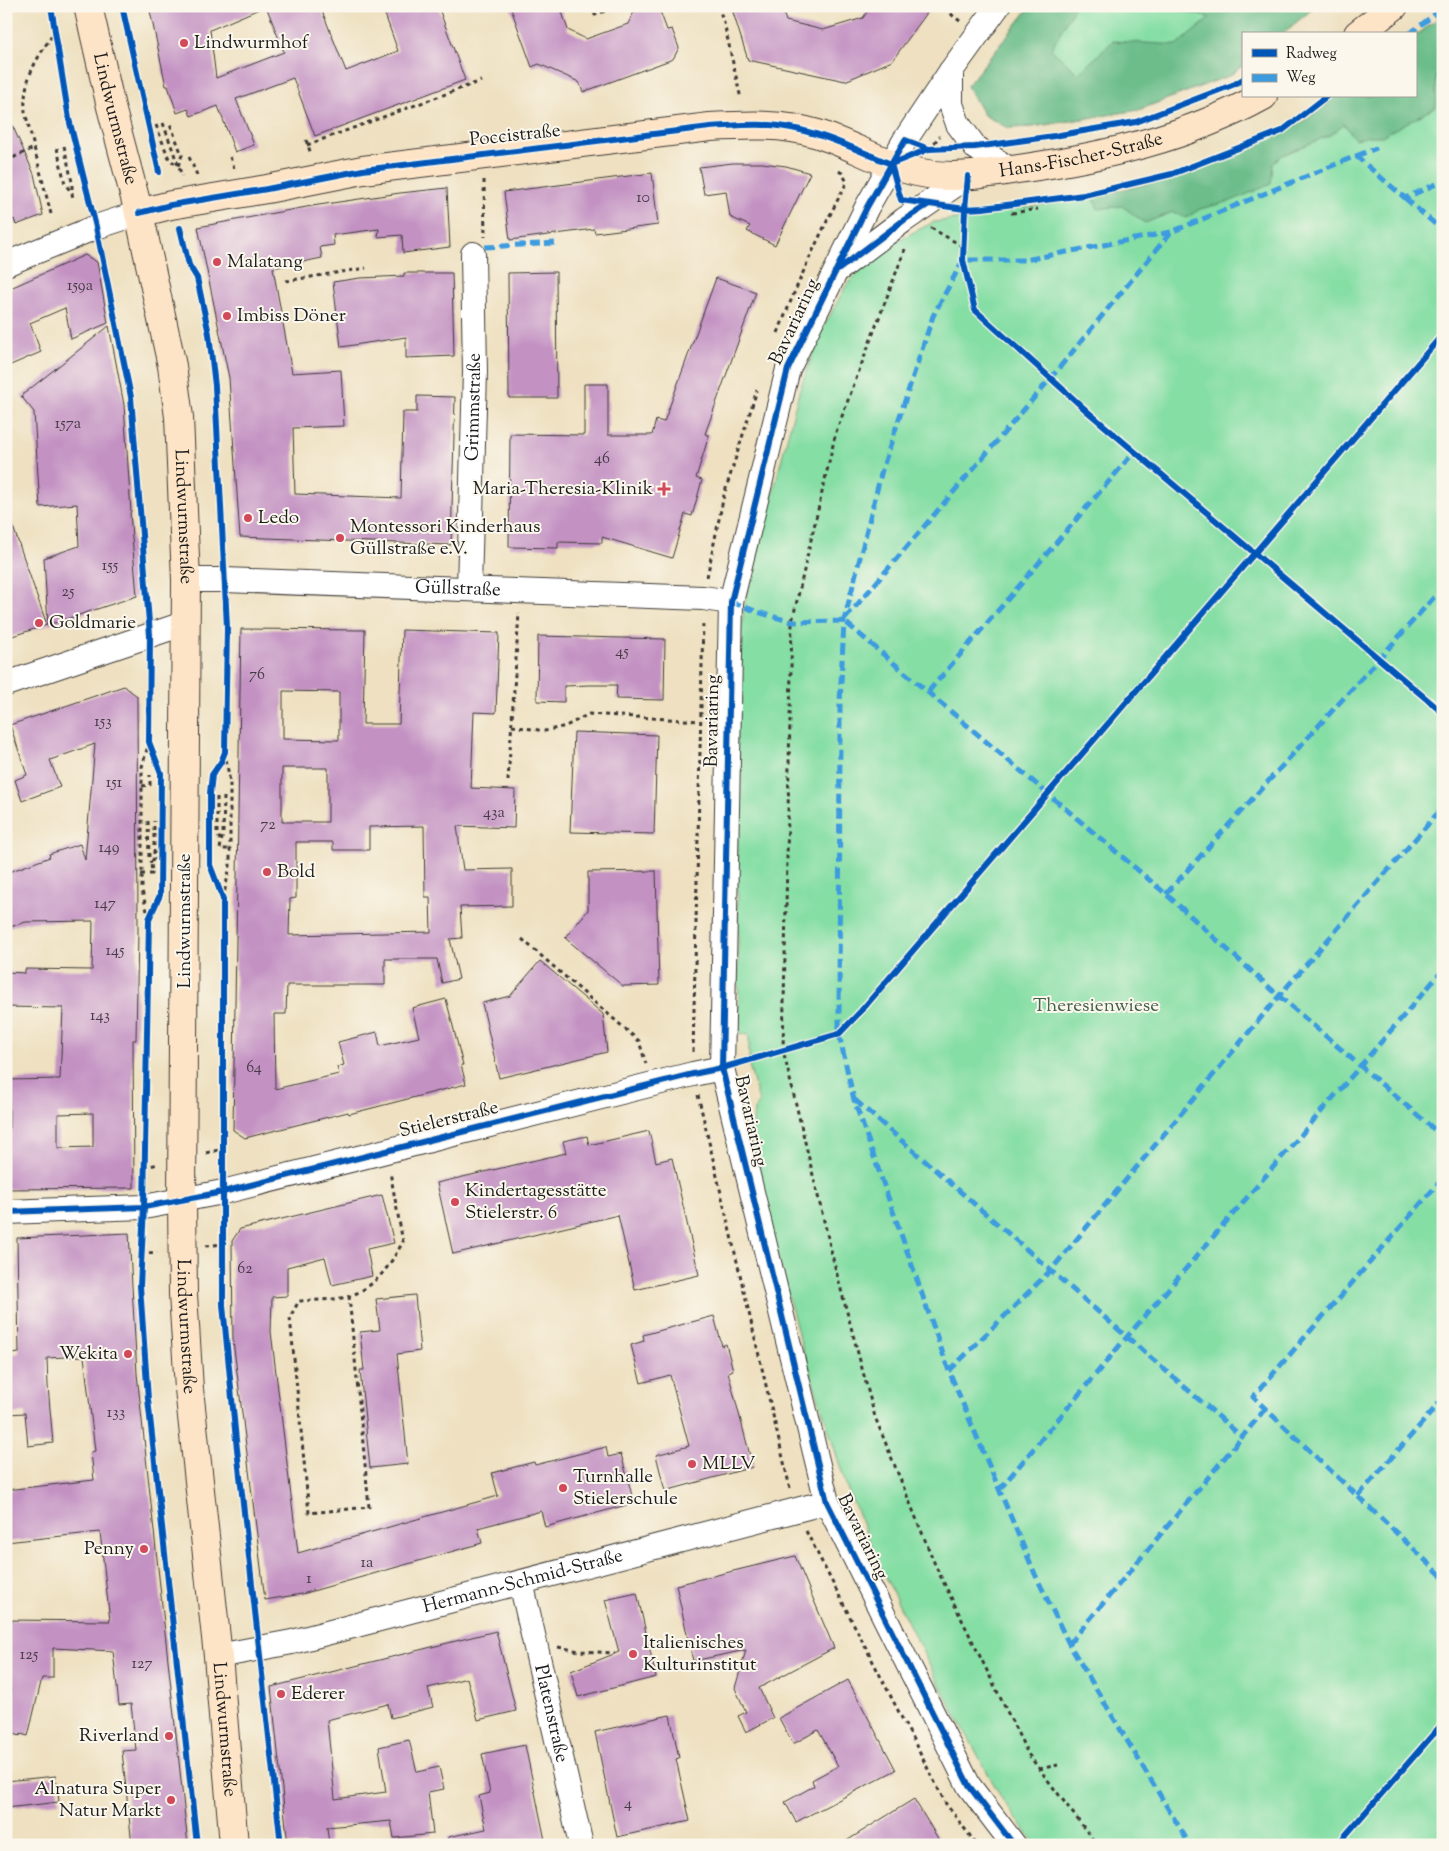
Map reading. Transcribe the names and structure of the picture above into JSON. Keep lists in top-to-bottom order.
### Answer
{
  "streets": {
    "main road": ["Lindwurmstraße", "Poccistraße", "Hans-Fischer-Straße"],
    "street": [
      "Bavariaring",
      "Grimmstraße",
      "Güllstraße",
      "Stielerstraße",
      "Hermann-Schmid-Straße",
      "Platenstraße"
    ]
  },
  "crossings": [
    ["Lindwurmstraße", "Poccistraße"],
    ["Lindwurmstraße", "Güllstraße"],
    ["Lindwurmstraße", "Stielerstraße"],
    ["Lindwurmstraße", "Hermann-Schmid-Straße"],
    ["Poccistraße", "Hans-Fischer-Straße"],
    ["Poccistraße", "Bavariaring"],
    ["Hans-Fischer-Straße", "Bavariaring"],
    ["Bavariaring", "Güllstraße"],
    ["Bavariaring", "Stielerstraße"],
    ["Bavariaring", "Hermann-Schmid-Straße"],
    ["Grimmstraße", "Güllstraße"],
    ["Hermann-Schmid-Straße", "Platenstraße"]
  ],
  "parks": ["Theresienwiese"],
  "places": {
    "other": [
      "Lindwurmhof",
      "Malatang",
      "Imbiss Döner",
      "Ledo",
      "Montessori Kinderhaus Güllstraße e.V.",
      "Goldmarie",
      "Bold",
      "Kindertagesstätte Stielerstr. 6",
      "Wekita",
      "MLLV",
      "Turnhalle Stielerschule",
      "Penny",
      "Italienisches Kulturinstitut",
      "Ederer",
      "Riverland",
      "Alnatura Super Natur Markt"
    ],
    "health": ["Maria-Theresia-Klinik"]
  },
  "house_numbers": [
    "10",
    "159a",
    "157a",
    "46",
    "155",
    "25",
    "45",
    "76",
    "153",
    "151",
    "43a",
    "72",
    "149",
    "147",
    "145",
    "143",
    "64",
    "62",
    "133",
    "1a",
    "1",
    "125",
    "127",
    "4"
  ],
  "legend": ["Radweg", "Weg"]
}
